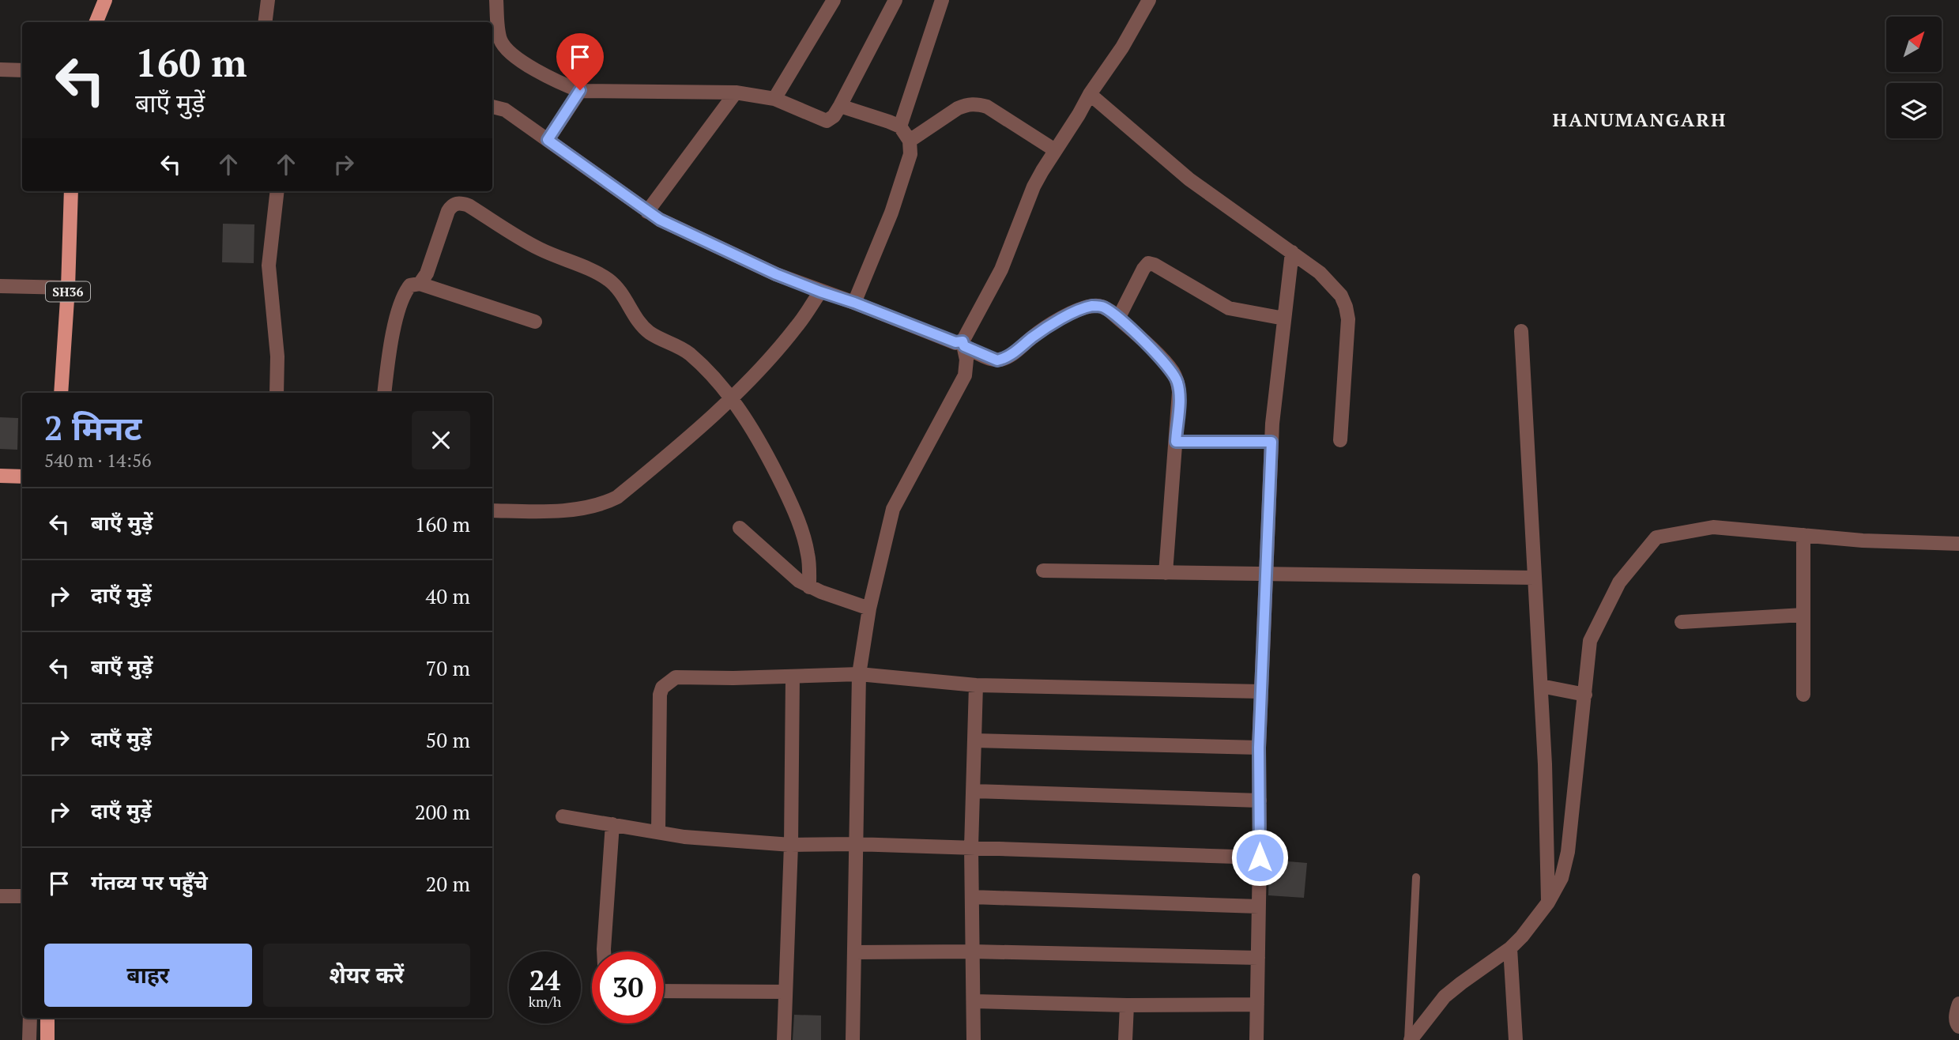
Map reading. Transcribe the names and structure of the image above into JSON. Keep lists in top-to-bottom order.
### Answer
{
  "streets": {
    "main road": ["SH36"]
  },
  "districts": ["HANUMANGARH"],
  "north": "top right",
  "page": {
    "turn": ["160 m", "बाएँ मुड़ें"],
    "heading": ["2 मिनट", "540 m · 14:56"],
    "list": [
      {
        "name": "बाएँ मुड़ें",
        "value": "160 m"
      },
      {
        "name": "दाएँ मुड़ें",
        "value": "40 m"
      },
      {
        "name": "बाएँ मुड़ें",
        "value": "70 m"
      },
      {
        "name": "दाएँ मुड़ें",
        "value": "50 m"
      },
      {
        "name": "दाएँ मुड़ें",
        "value": "200 m"
      },
      {
        "name": "गंतव्य पर पहुँचे",
        "value": "20 m"
      }
    ],
    "buttons": ["बाहर", "शेयर करें"],
    "speed": "24 km/h",
    "limit": "30"
  }
}
